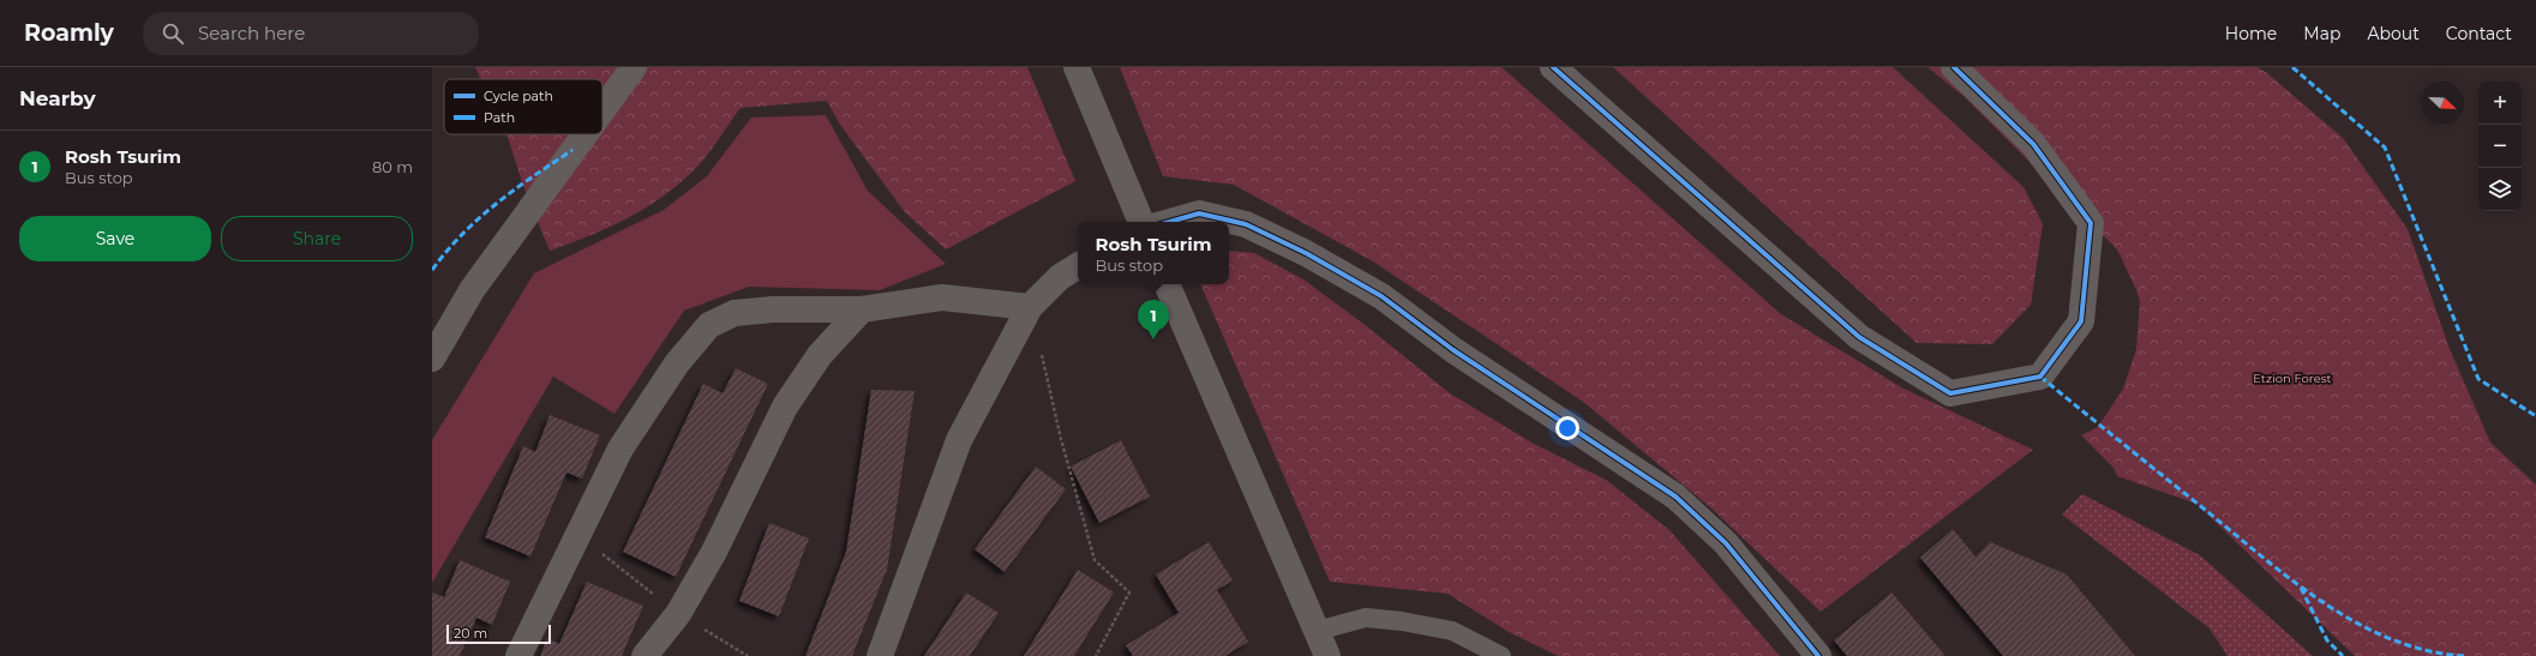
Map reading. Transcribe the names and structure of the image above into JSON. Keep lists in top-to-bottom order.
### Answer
{
  "parks": ["Etzion Forest"],
  "legend": ["Cycle path", "Path"],
  "scale_bar": "20 m",
  "north": "bottom right",
  "page": {
    "header": "Roamly",
    "search": "Search here",
    "nav": [
      "Home",
      "Map",
      "About",
      "Contact"
    ],
    "heading": "Nearby",
    "map_buttons": ["+", "−"],
    "list": [
      {
        "mark": "1",
        "name": "Rosh Tsurim",
        "note": "Bus stop",
        "value": "80 m"
      }
    ],
    "buttons": ["Save", "Share"],
    "popup": ["Rosh Tsurim", "Bus stop"],
    "pins": "1",
    "scale": "20 m"
  }
}
